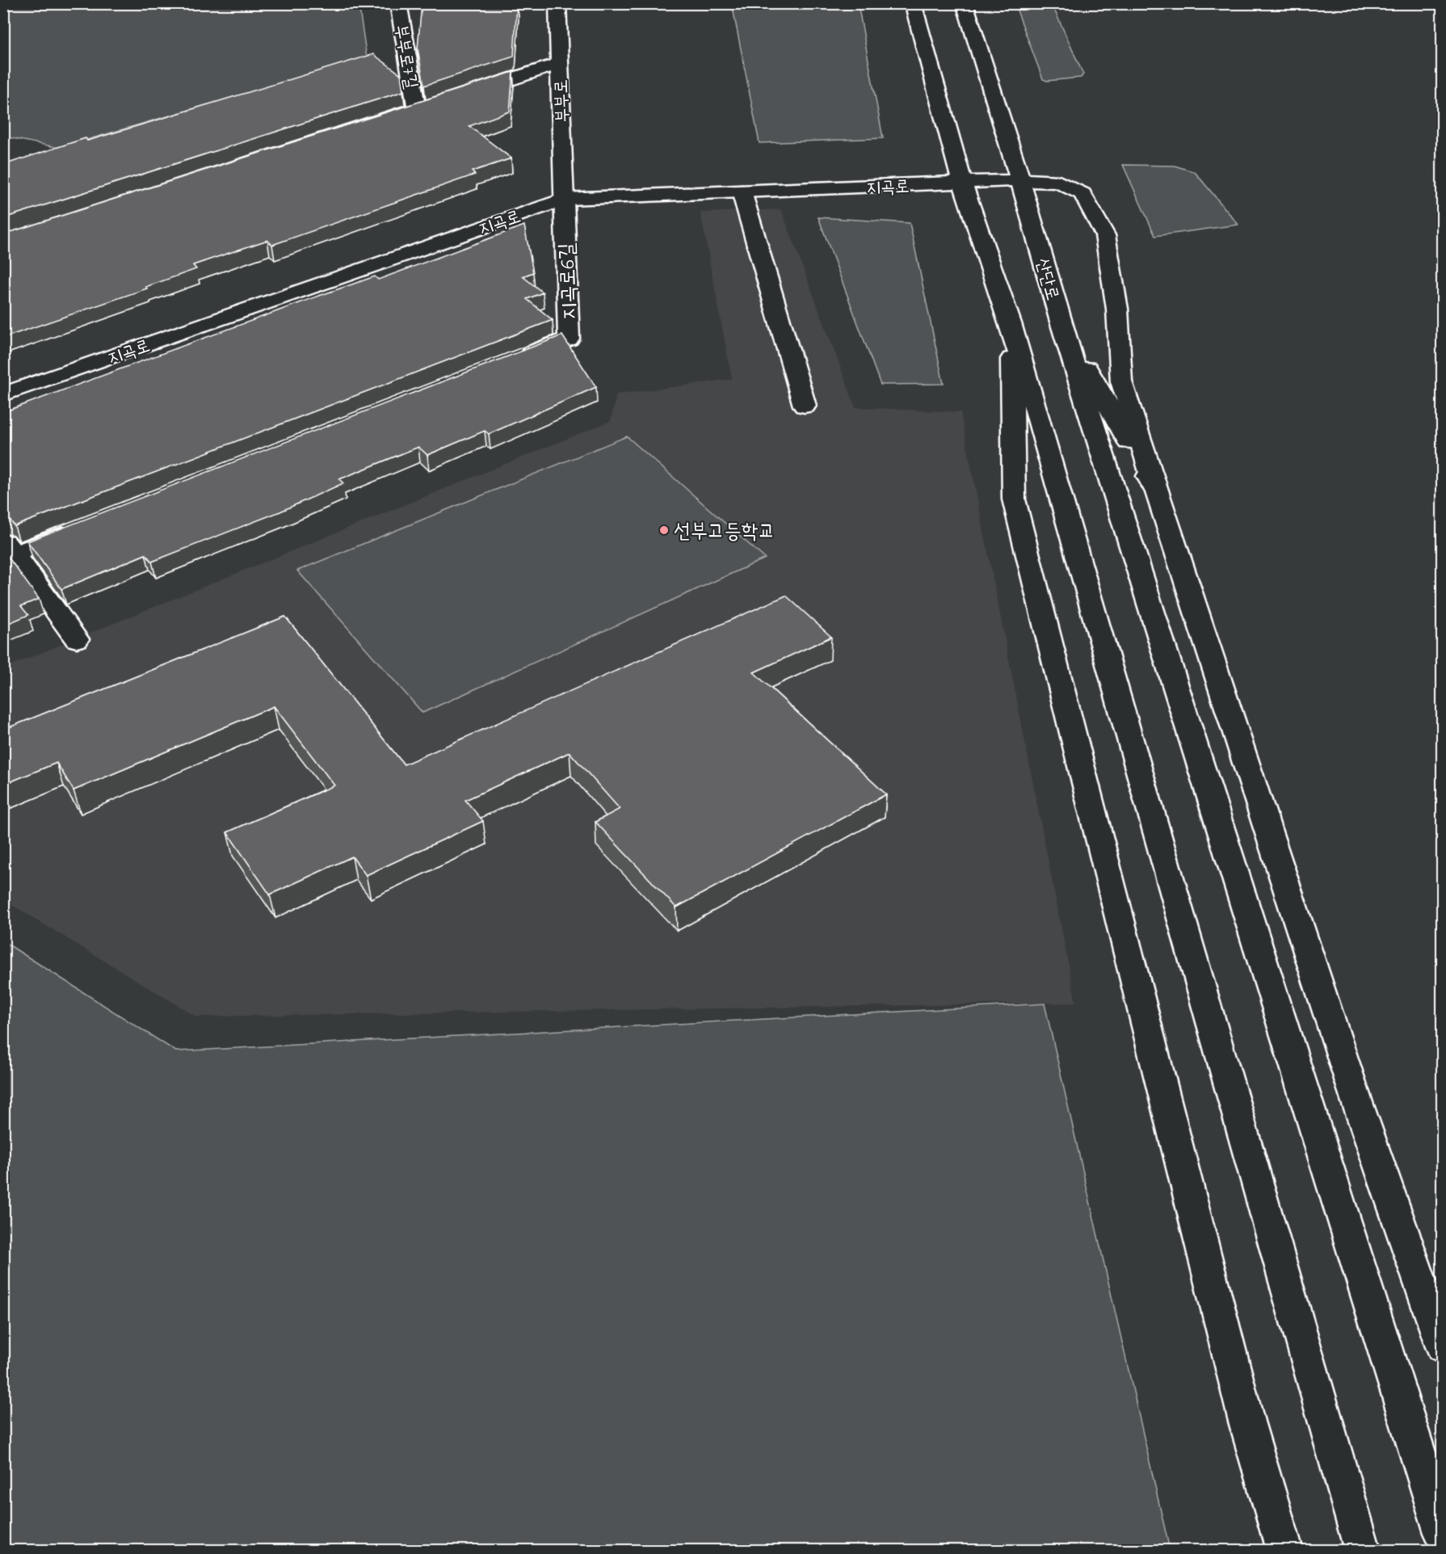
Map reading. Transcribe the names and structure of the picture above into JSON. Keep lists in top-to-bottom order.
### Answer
{
  "streets": {
    "main road": [
      "부부로7길",
      "부부로",
      "지곡로",
      "산단로",
      "지곡로6길"
    ]
  },
  "crossings": [
    ["부부로", "지곡로"],
    ["부부로", "지곡로6길"],
    ["지곡로", "산단로"],
    ["지곡로", "지곡로6길"]
  ],
  "places": ["선부고등학교"]
}
